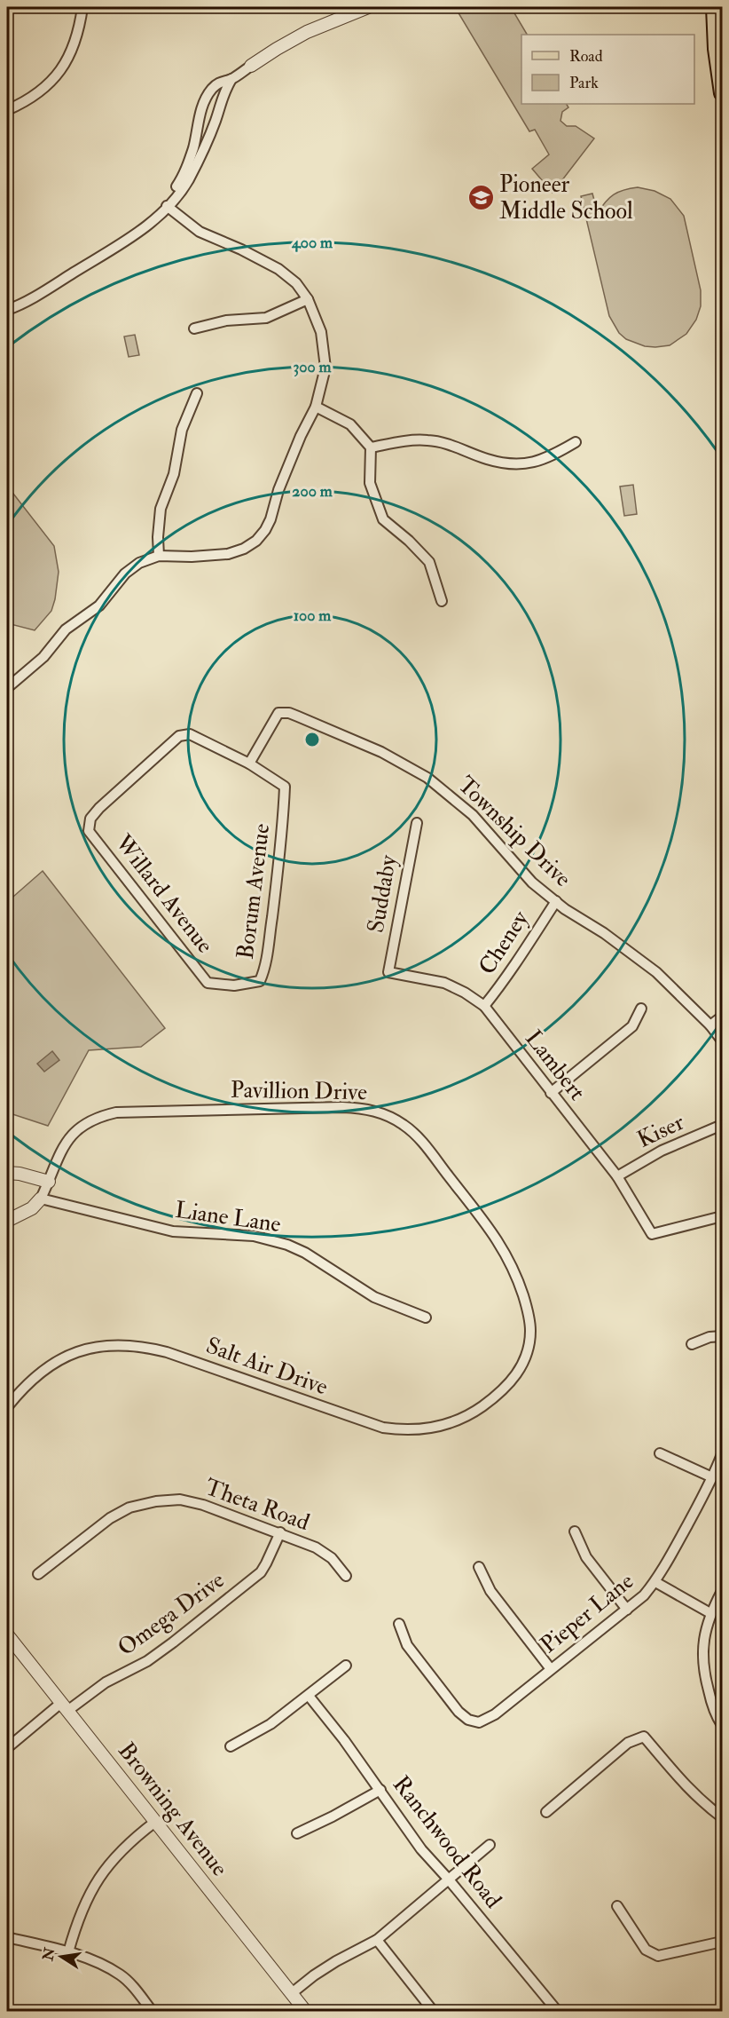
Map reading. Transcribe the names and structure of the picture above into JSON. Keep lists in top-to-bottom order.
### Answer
{
  "streets": {
    "street": [
      "Township Drive",
      "Borum Avenue",
      "Willard Avenue",
      "Suddaby",
      "Cheney",
      "Lambert",
      "Pavillion Drive",
      "Kiser",
      "Liane Lane",
      "Salt Air Drive",
      "Theta Road",
      "Pieper Lane",
      "Omega Drive",
      "Browning Avenue",
      "Ranchwood Road"
    ]
  },
  "crossings": [
    ["Township Drive", "Borum Avenue"],
    ["Township Drive", "Willard Avenue"],
    ["Township Drive", "Cheney"],
    ["Borum Avenue", "Willard Avenue"],
    ["Suddaby", "Lambert"],
    ["Cheney", "Lambert"],
    ["Lambert", "Kiser"],
    ["Pavillion Drive", "Liane Lane"],
    ["Pavillion Drive", "Salt Air Drive"],
    ["Theta Road", "Omega Drive"],
    ["Omega Drive", "Browning Avenue"]
  ],
  "places": {
    "school or university": ["Pioneer Middle School"]
  },
  "legend": ["Road", "Park"],
  "north": "left",
  "rings": [
    "400 m",
    "300 m",
    "200 m",
    "100 m"
  ]
}
